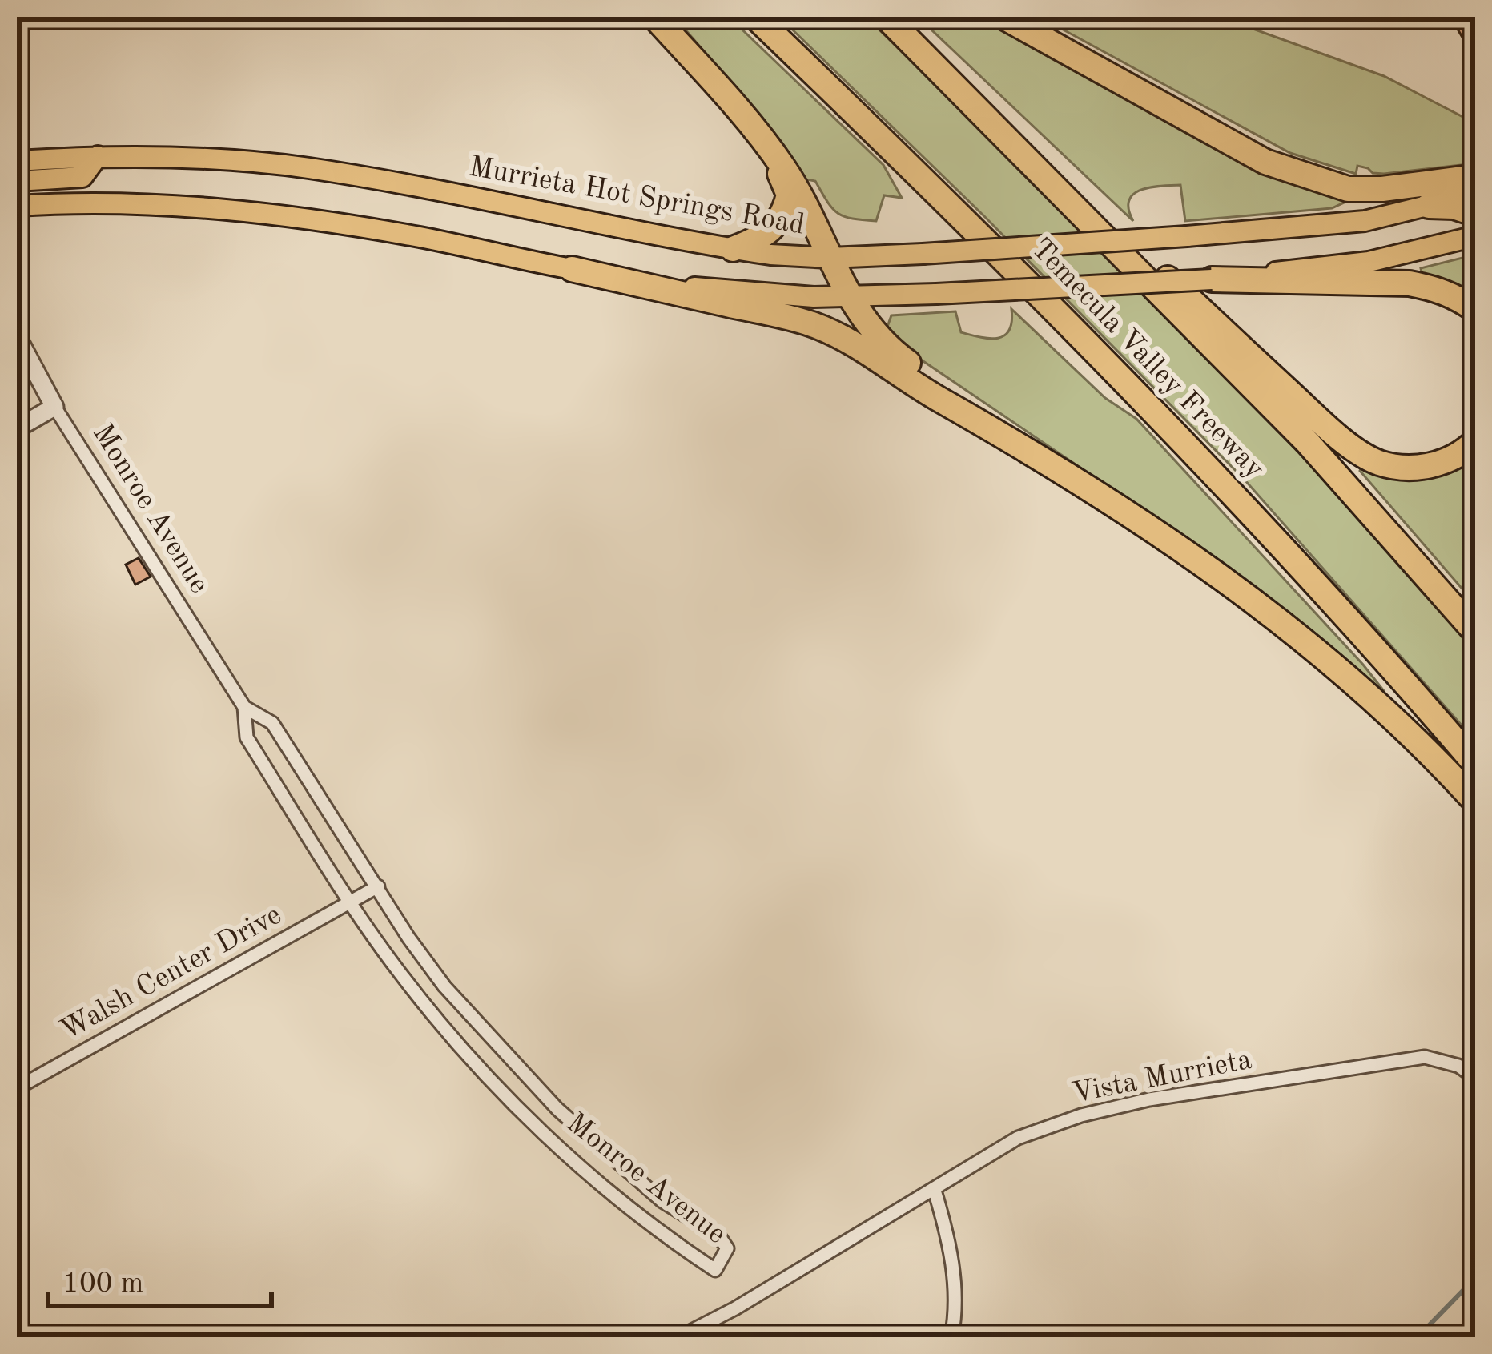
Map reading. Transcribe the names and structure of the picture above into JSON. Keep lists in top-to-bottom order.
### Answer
{
  "streets": {
    "highway": ["Temecula Valley Freeway"],
    "main road": ["Murrieta Hot Springs Road"],
    "street": ["Monroe Avenue", "Walsh Center Drive", "Vista Murrieta"]
  },
  "crossings": [
    ["Monroe Avenue", "Walsh Center Drive"]
  ],
  "scale_bar": "100 m"
}
